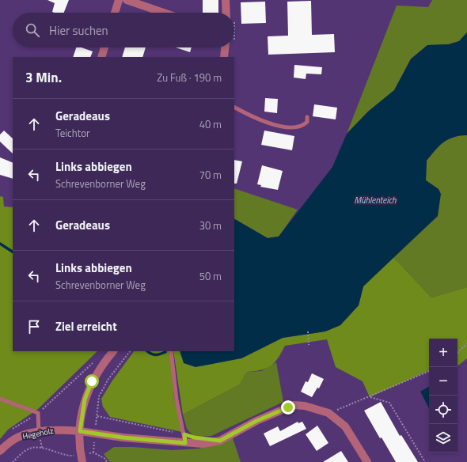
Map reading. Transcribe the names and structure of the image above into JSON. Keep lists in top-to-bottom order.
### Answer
{
  "streets": {
    "street": ["Hegeholz"]
  },
  "water": ["Mühlenteich"],
  "page": {
    "search": "Hier suchen",
    "heading": ["3 Min.", "Zu Fuß · 190 m"],
    "list": [
      ["Geradeaus", "Teichtor", "40 m"],
      ["Links abbiegen", "Schrevenborner Weg", "70 m"],
      ["Geradeaus", "30 m"],
      ["Links abbiegen", "Schrevenborner Weg", "50 m"],
      "Ziel erreicht"
    ],
    "map_buttons": ["+", "−"]
  }
}
